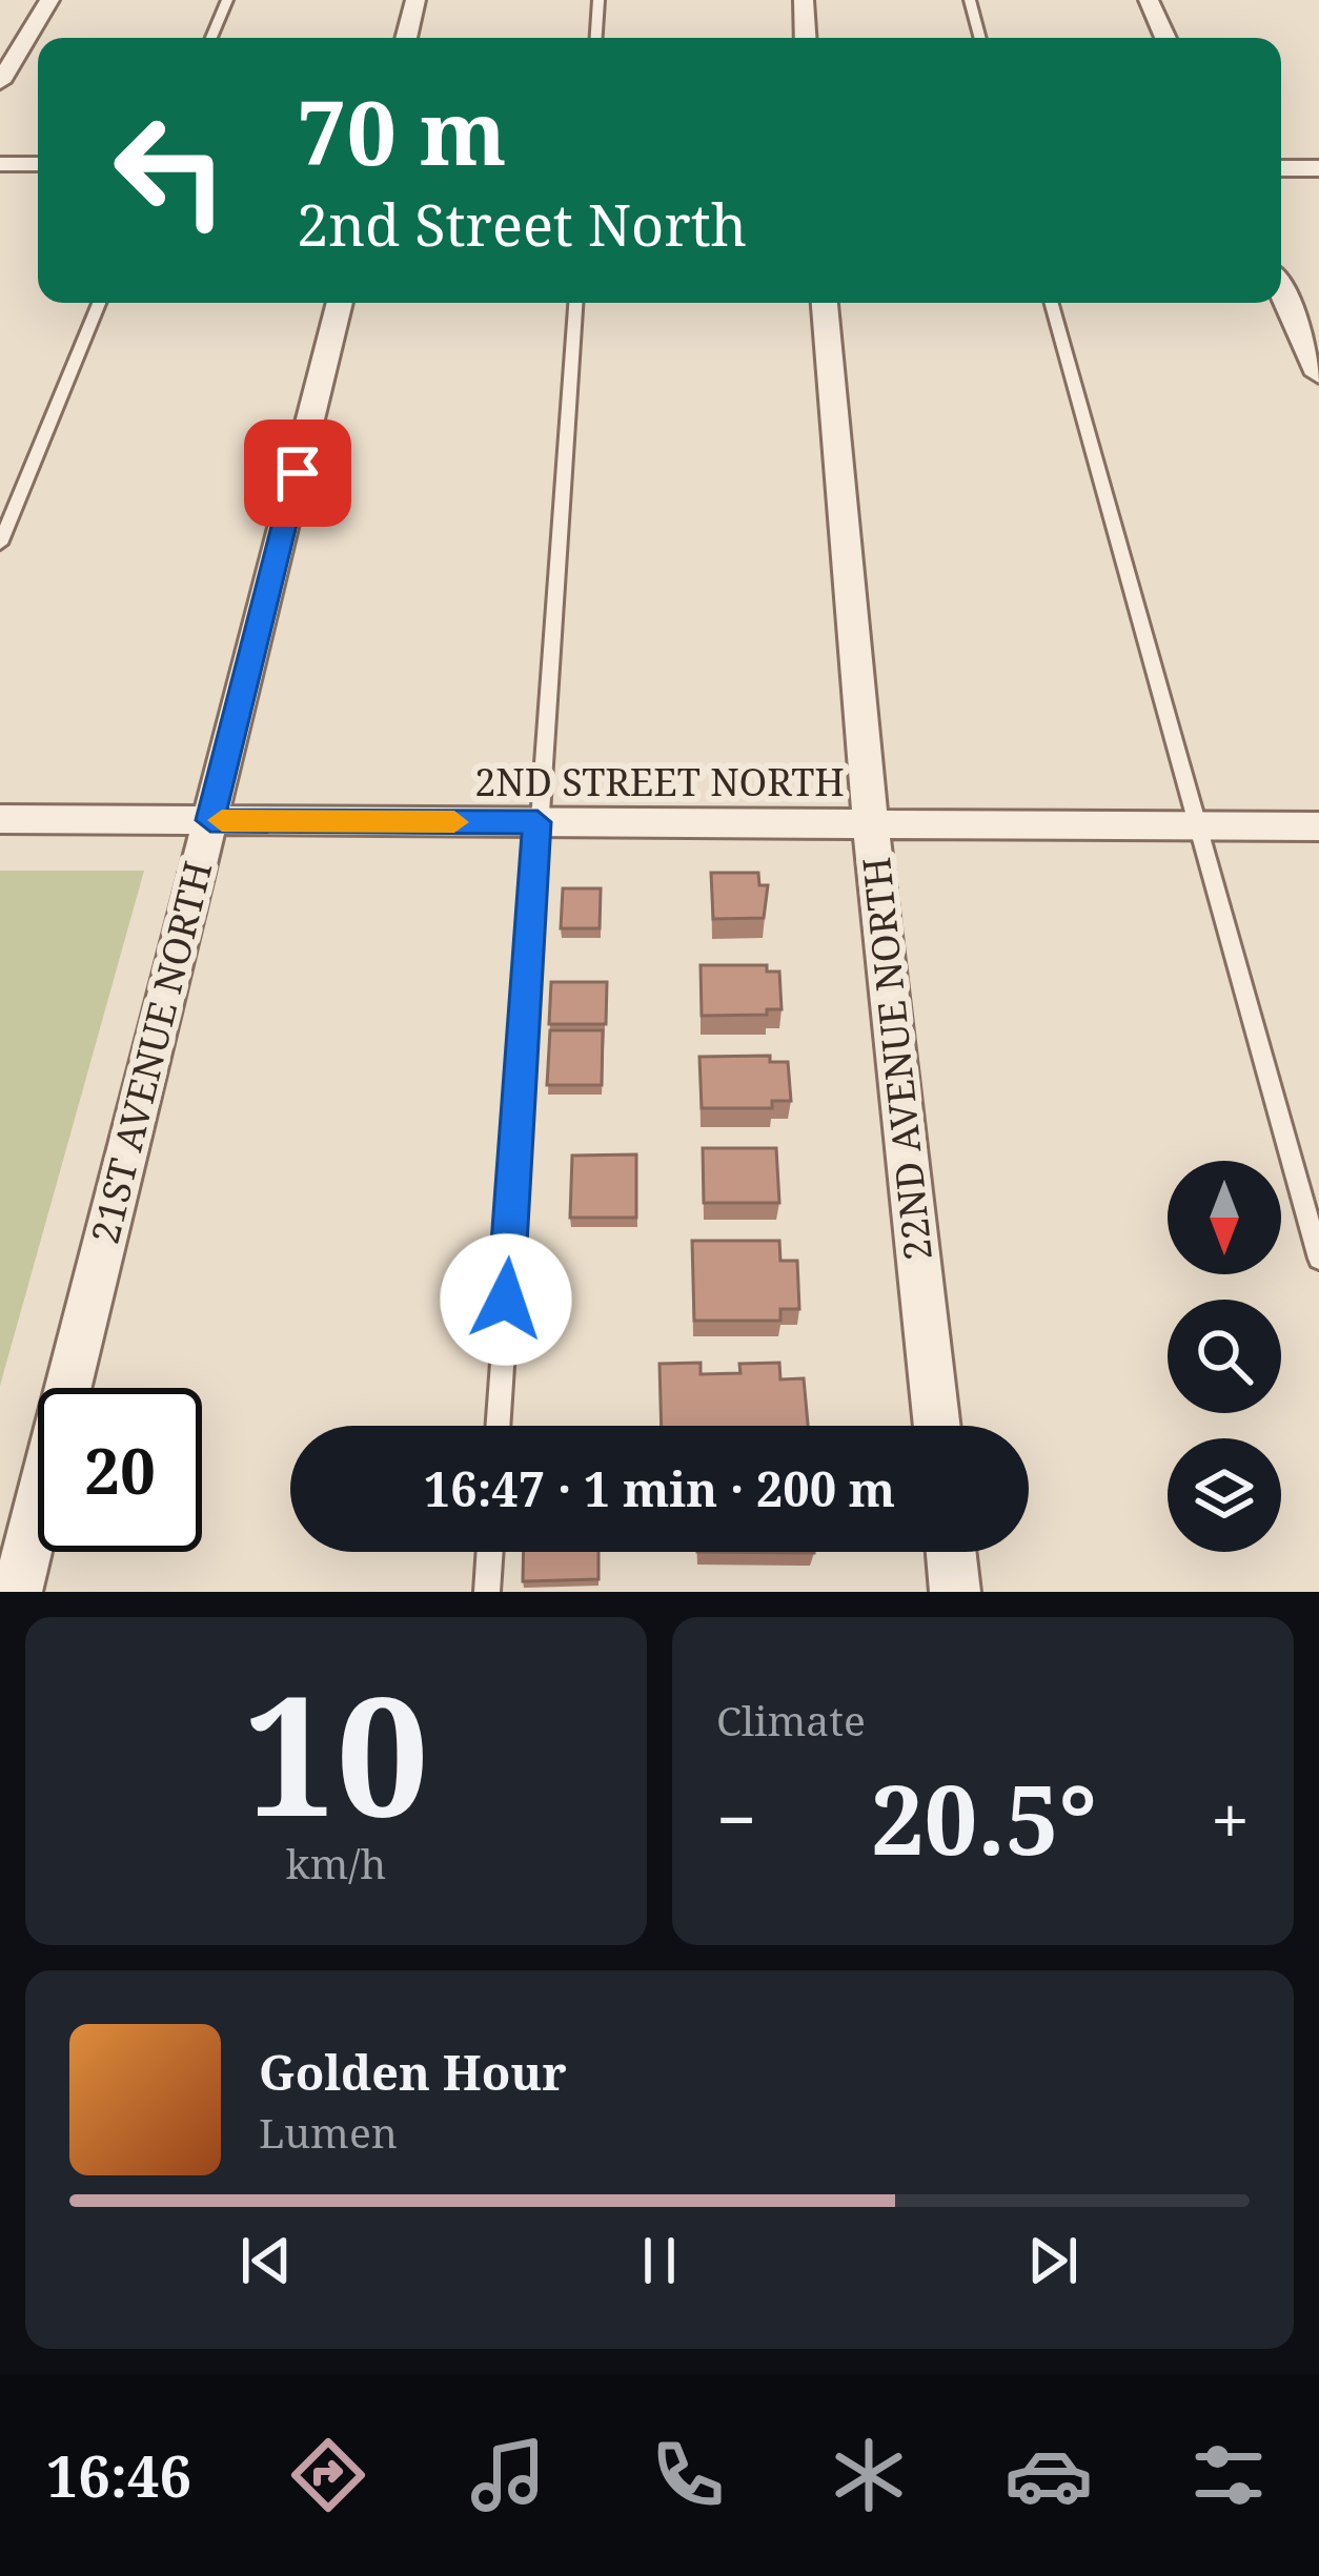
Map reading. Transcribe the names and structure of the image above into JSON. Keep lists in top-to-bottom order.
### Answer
{
  "streets": {
    "street": ["2ND STREET NORTH", "21ST AVENUE NORTH", "22ND AVENUE NORTH"]
  },
  "crossings": [
    ["2ND STREET NORTH", "21ST AVENUE NORTH"],
    ["2ND STREET NORTH", "22ND AVENUE NORTH"]
  ],
  "north": "bottom",
  "page": {
    "turn": ["70 m", "2nd Street North"],
    "limit": "20",
    "trip": "16:47 · 1 min · 200 m",
    "tile": [
      ["10", "km/h"],
      "Climate"
    ],
    "heat": ["−", "20.5°", "+"],
    "song": ["Golden Hour", "Lumen"],
    "tabs": "16:46"
  }
}
